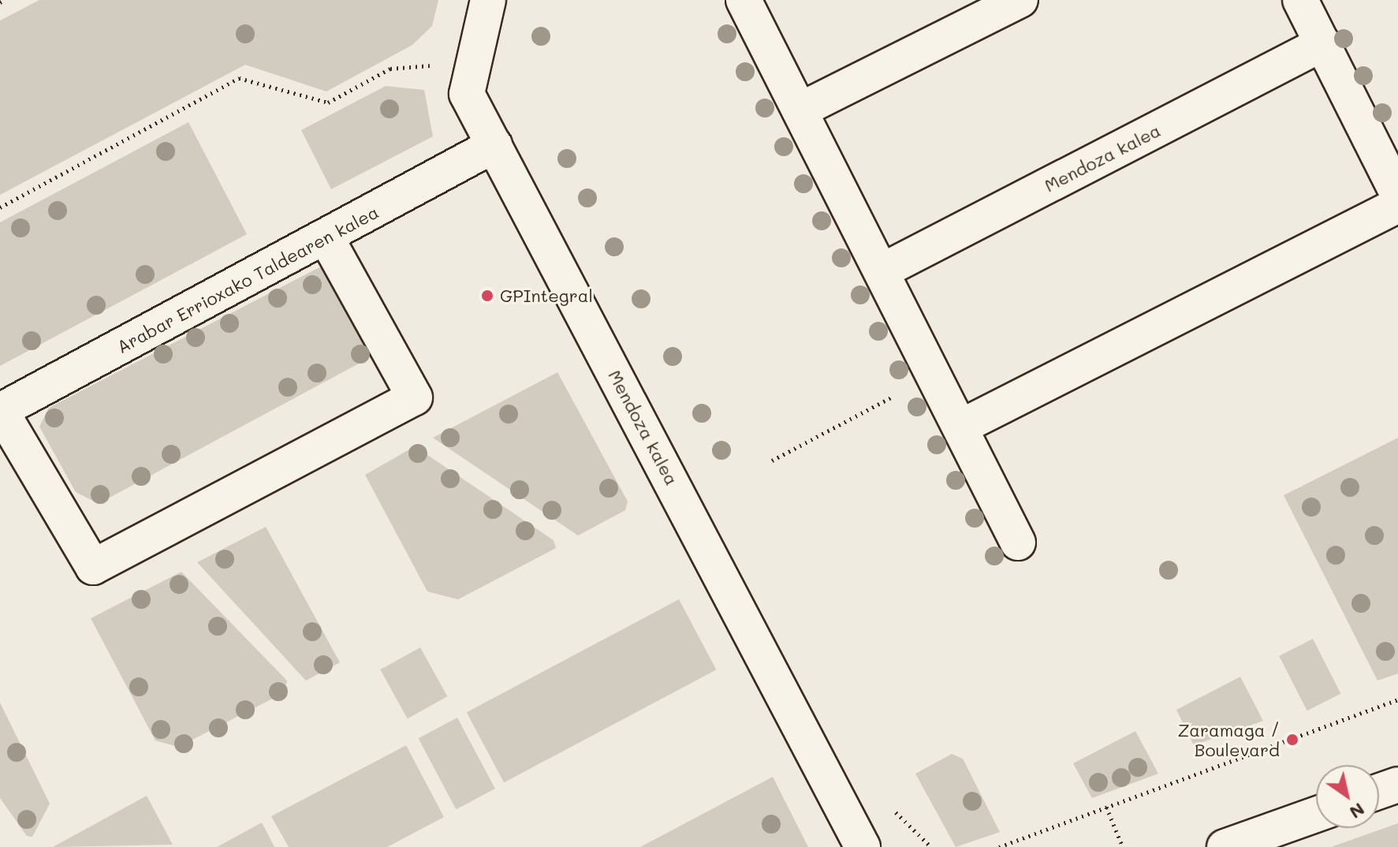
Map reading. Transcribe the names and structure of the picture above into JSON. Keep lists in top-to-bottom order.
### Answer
{
  "streets": {
    "street": ["Mendoza kalea", "Arabar Errioxako Taldearen kalea"]
  },
  "crossings": [
    ["Mendoza kalea", "Arabar Errioxako Taldearen kalea"]
  ],
  "places": ["GPIntegral", "Zaramaga / Boulevard"],
  "north": "bottom right"
}
